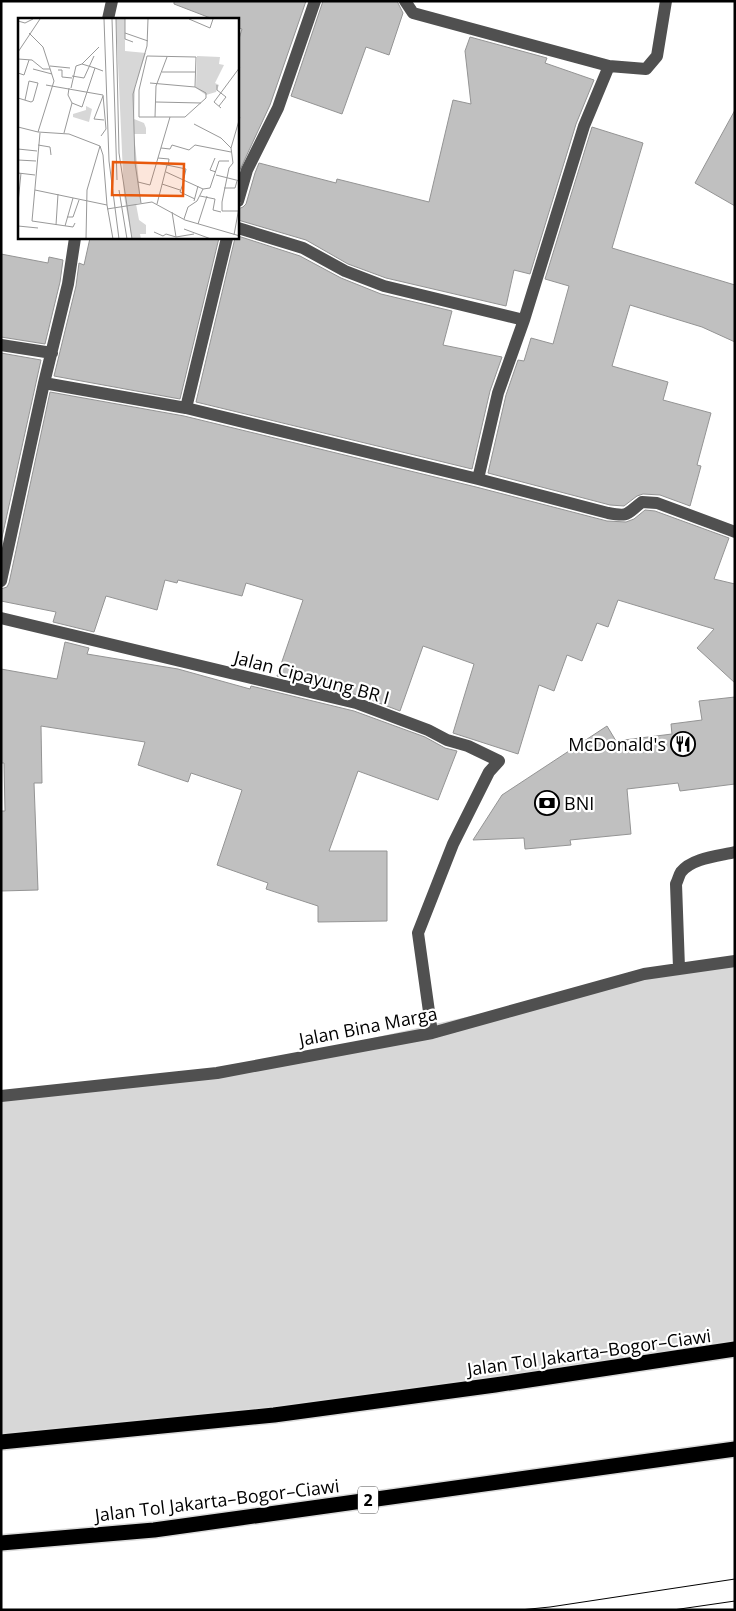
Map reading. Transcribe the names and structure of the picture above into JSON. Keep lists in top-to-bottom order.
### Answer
{
  "streets": {
    "highway": ["Jalan Tol Jakarta–Bogor–Ciawi", "2"],
    "street": ["Jalan Cipayung BR I", "Jalan Bina Marga"]
  },
  "crossings": [
    ["Jalan Cipayung BR I", "Jalan Bina Marga"]
  ],
  "places": {
    "restaurant": ["McDonald's"],
    "bank": ["BNI"]
  }
}
